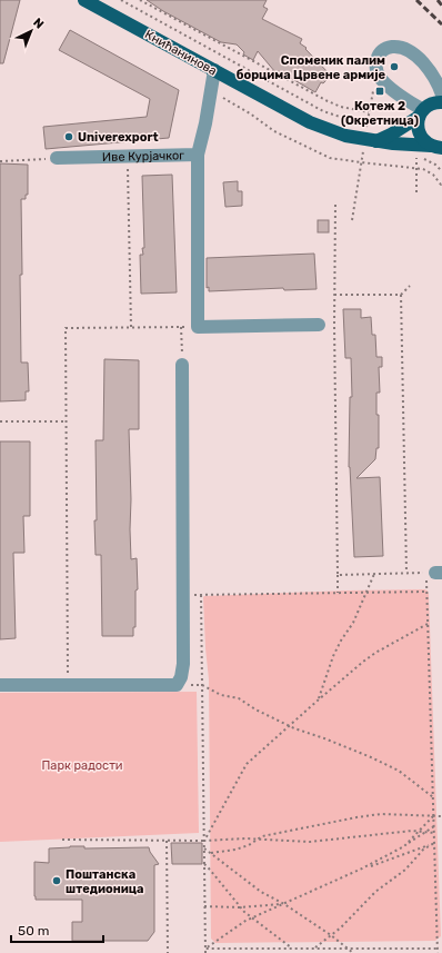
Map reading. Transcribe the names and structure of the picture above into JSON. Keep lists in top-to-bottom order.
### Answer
{
  "streets": {
    "main road": ["Книћанинова"],
    "street": ["Иве Курјачког"]
  },
  "crossings": [
    ["Книћанинова", "Иве Курјачког"]
  ],
  "parks": ["Парк радости"],
  "places": {
    "other": ["Споменик палим борцима Црвене армије", "Univerexport", "Поштанска штедионица"],
    "transit": ["Котеж 2 (Окретница)"]
  },
  "scale_bar": "50 m",
  "north": "top right"
}
